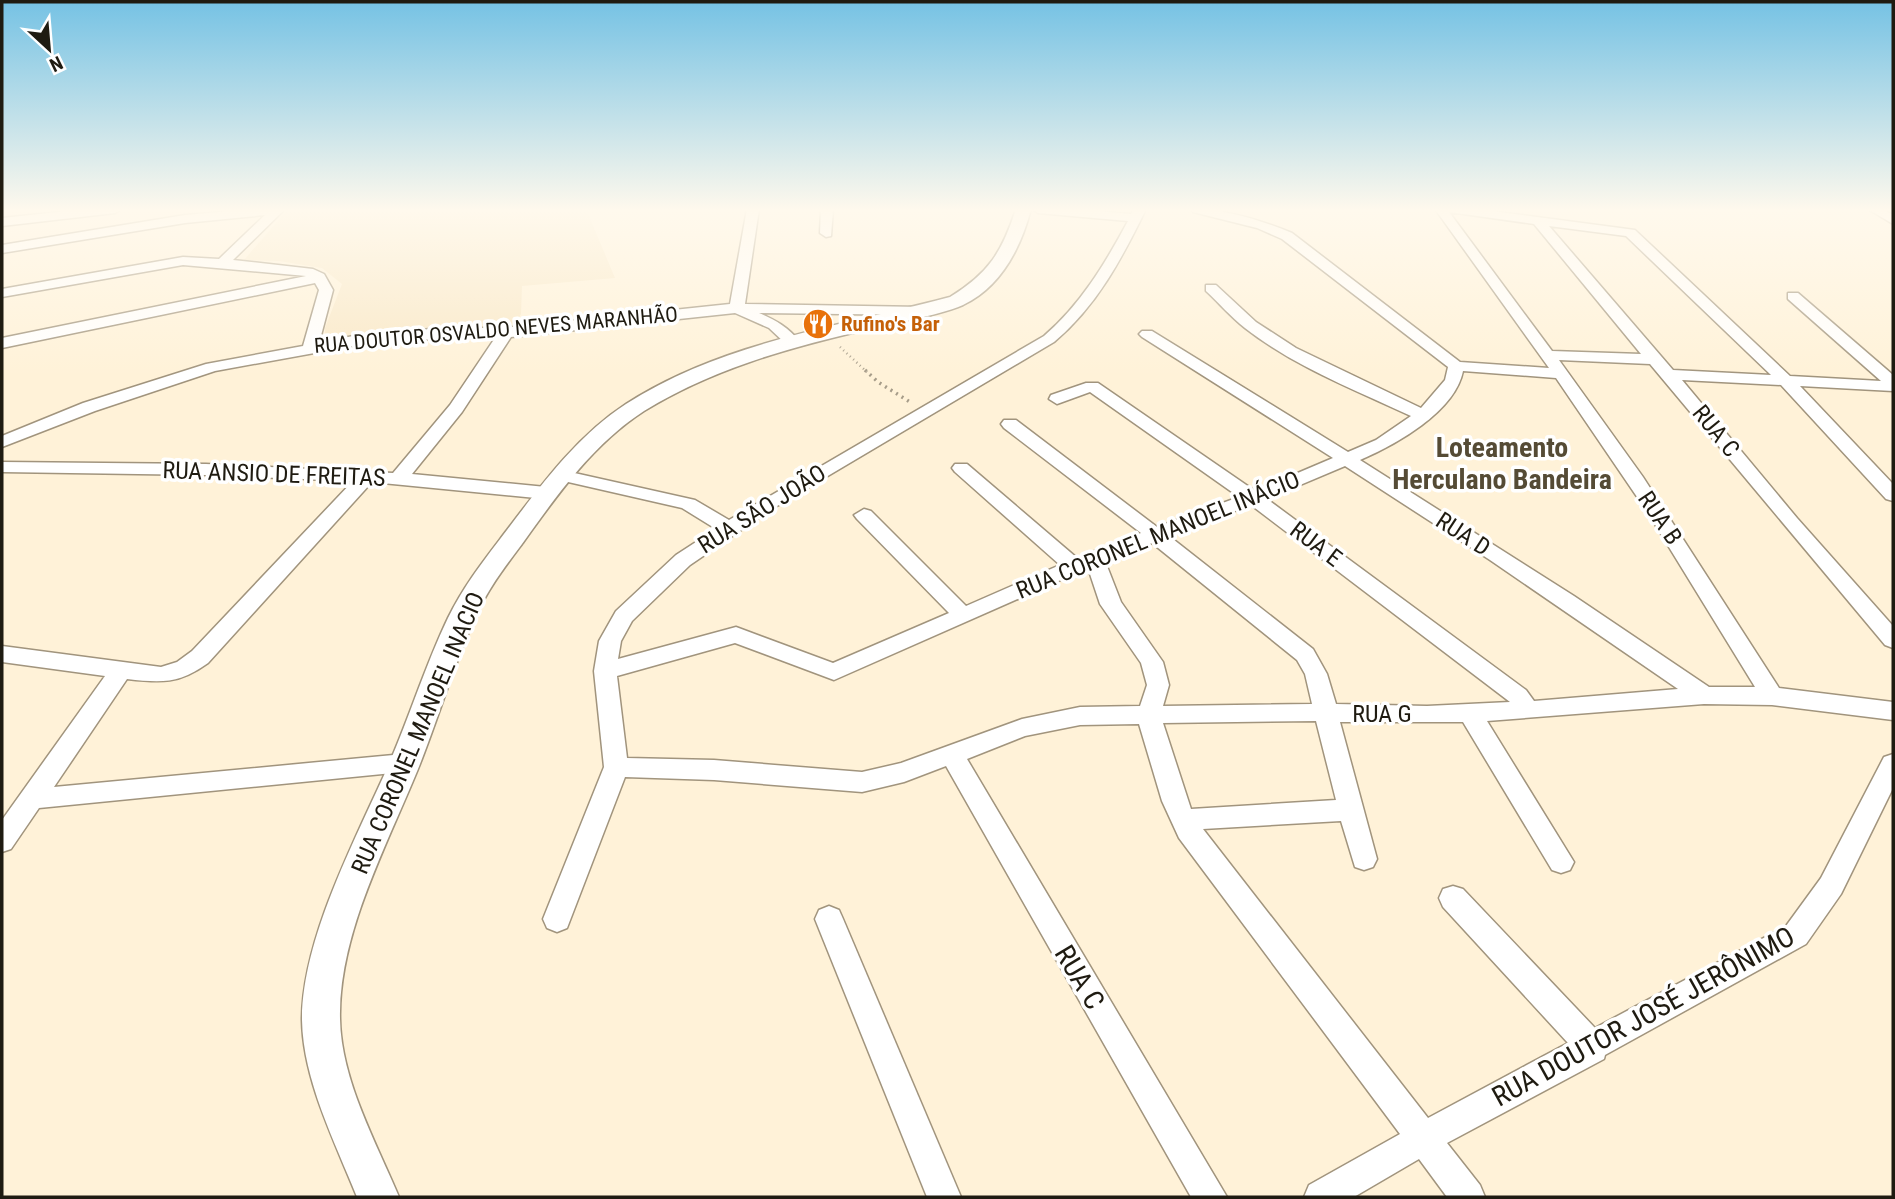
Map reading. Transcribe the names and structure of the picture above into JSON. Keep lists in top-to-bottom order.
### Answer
{
  "streets": {
    "street": [
      "RUA DOUTOR OSVALDO NEVES MARANHÃO",
      "RUA C",
      "RUA ANSIO DE FREITAS",
      "RUA SÃO JOÃO",
      "RUA B",
      "RUA D",
      "RUA CORONEL MANOEL INÁCIO",
      "RUA E",
      "RUA G",
      "RUA CORONEL MANOEL INACIO",
      "RUA DOUTOR JOSÉ JERÔNIMO"
    ]
  },
  "crossings": [
    ["RUA DOUTOR OSVALDO NEVES MARANHÃO", "RUA CORONEL MANOEL INACIO"],
    ["RUA C", "RUA G"],
    ["RUA ANSIO DE FREITAS", "RUA SÃO JOÃO"],
    ["RUA ANSIO DE FREITAS", "RUA CORONEL MANOEL INACIO"],
    ["RUA SÃO JOÃO", "RUA CORONEL MANOEL INÁCIO"],
    ["RUA SÃO JOÃO", "RUA G"],
    ["RUA B", "RUA G"],
    ["RUA D", "RUA CORONEL MANOEL INÁCIO"],
    ["RUA D", "RUA G"],
    ["RUA CORONEL MANOEL INÁCIO", "RUA E"],
    ["RUA E", "RUA G"]
  ],
  "districts": ["Loteamento Herculano Bandeira"],
  "places": {
    "restaurant": ["Rufino's Bar"]
  },
  "north": "bottom right"
}
